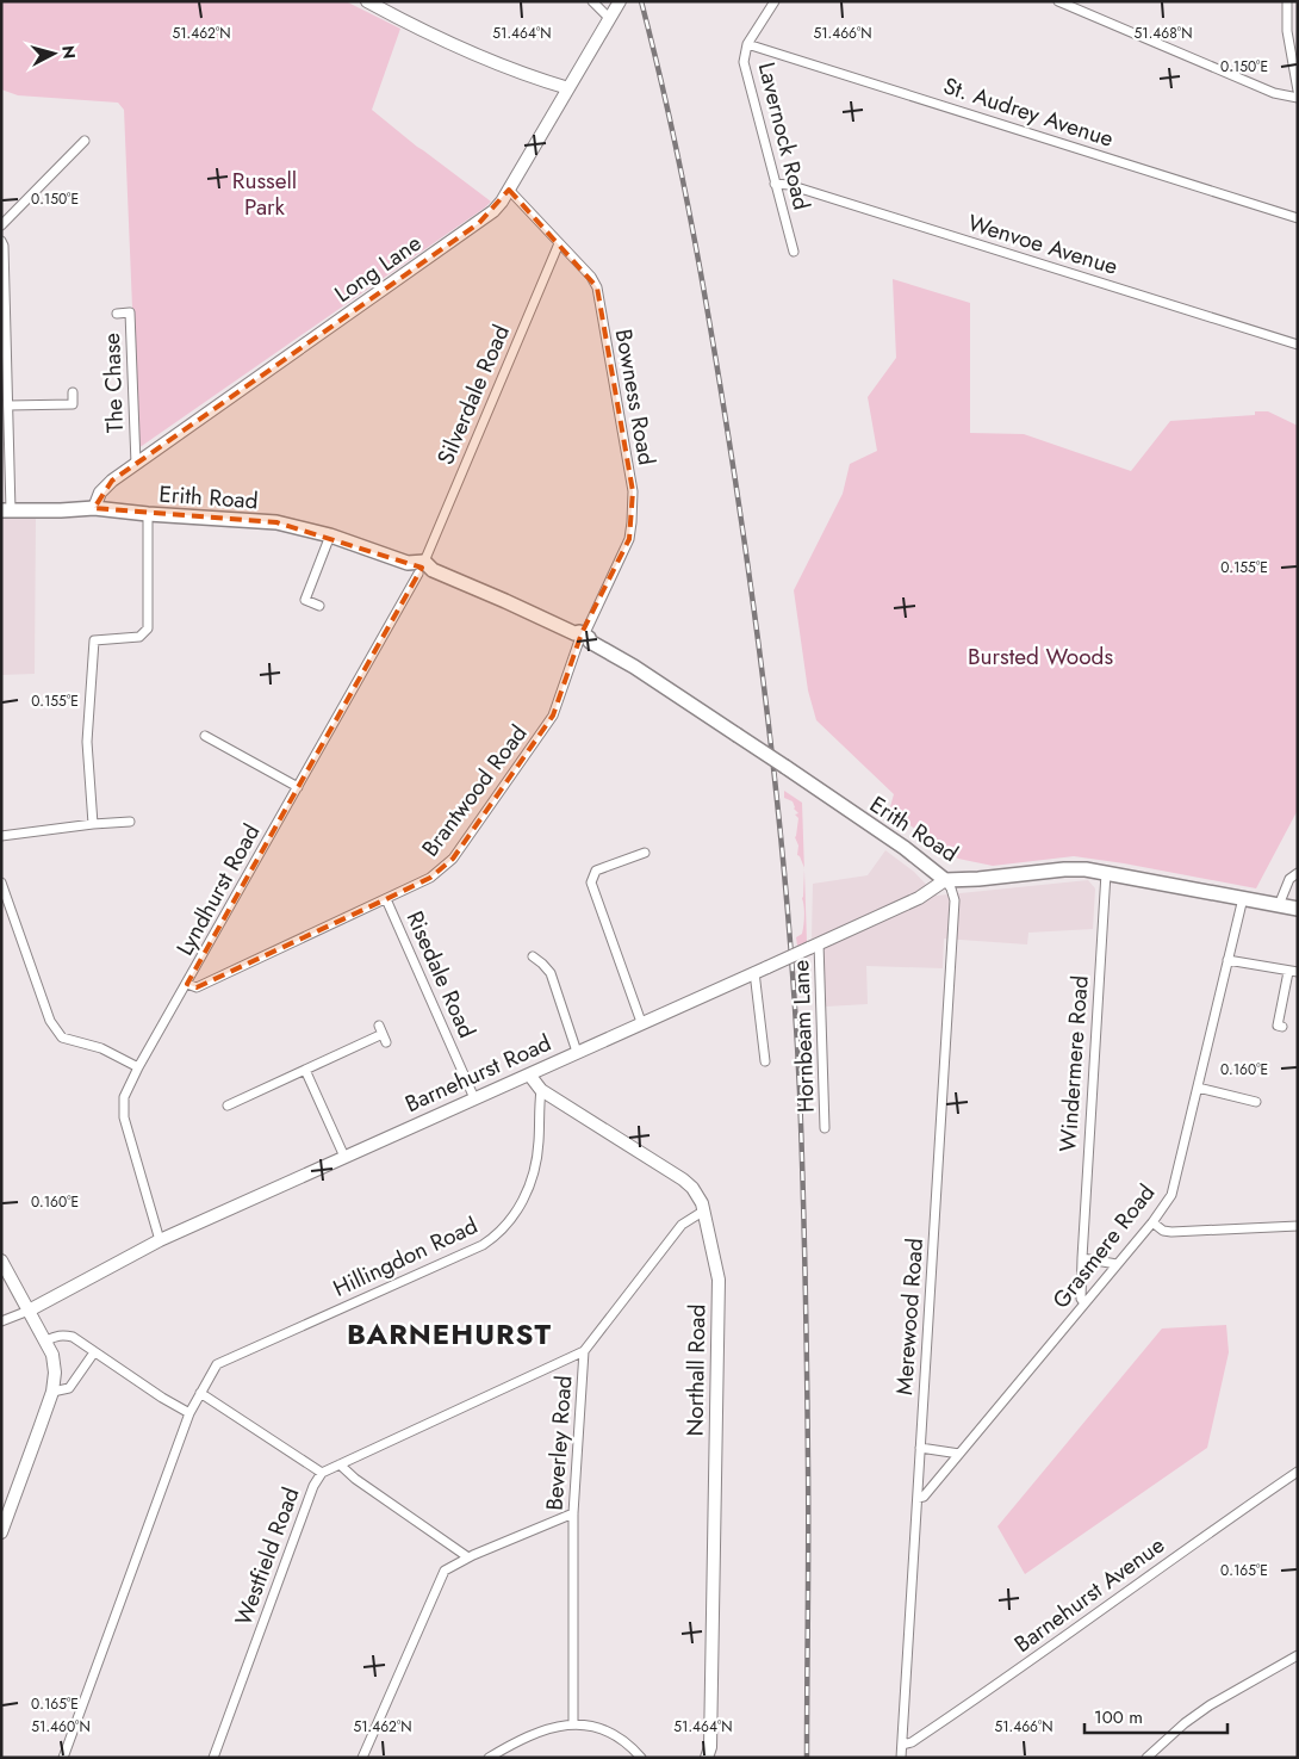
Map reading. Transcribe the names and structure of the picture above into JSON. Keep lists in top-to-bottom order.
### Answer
{
  "streets": {
    "main road": ["Erith Road"],
    "street": [
      "St. Audrey Avenue",
      "Lavernock Road",
      "Wenvoe Avenue",
      "Long Lane",
      "The Chase",
      "Silverdale Road",
      "Bowness Road",
      "Brantwood Road",
      "Lyndhurst Road",
      "Risedale Road",
      "Hornbeam Lane",
      "Windermere Road",
      "Barnehurst Road",
      "Grasmere Road",
      "Hillingdon Road",
      "Merewood Road",
      "Northall Road",
      "Beverley Road",
      "Westfield Road",
      "Barnehurst Avenue"
    ]
  },
  "crossings": [
    ["St. Audrey Avenue", "Lavernock Road"],
    ["Lavernock Road", "Wenvoe Avenue"],
    ["Long Lane", "The Chase"],
    ["Long Lane", "Bowness Road"],
    ["Long Lane", "Erith Road"],
    ["Silverdale Road", "Bowness Road"],
    ["Silverdale Road", "Erith Road"],
    ["Silverdale Road", "Lyndhurst Road"],
    ["Bowness Road", "Erith Road"],
    ["Bowness Road", "Brantwood Road"],
    ["Erith Road", "Brantwood Road"],
    ["Erith Road", "Lyndhurst Road"],
    ["Erith Road", "Windermere Road"],
    ["Erith Road", "Barnehurst Road"],
    ["Erith Road", "Grasmere Road"],
    ["Erith Road", "Merewood Road"],
    ["Brantwood Road", "Lyndhurst Road"],
    ["Brantwood Road", "Risedale Road"],
    ["Lyndhurst Road", "Barnehurst Road"],
    ["Risedale Road", "Barnehurst Road"],
    ["Hornbeam Lane", "Barnehurst Road"],
    ["Windermere Road", "Grasmere Road"],
    ["Barnehurst Road", "Merewood Road"],
    ["Barnehurst Road", "Northall Road"],
    ["Grasmere Road", "Merewood Road"],
    ["Hillingdon Road", "Northall Road"],
    ["Merewood Road", "Barnehurst Avenue"],
    ["Northall Road", "Beverley Road"],
    ["Beverley Road", "Westfield Road"]
  ],
  "districts": ["BARNEHURST"],
  "parks": ["Russell Park", "Bursted Woods"],
  "scale_bar": "100 m",
  "north": "right",
  "coordinates": [
    "51.462°N",
    "51.464°N",
    "51.466°N",
    "51.468°N",
    "0.150°E",
    "0.155°E",
    "0.160°E",
    "0.165°E",
    "51.460°N"
  ]
}
